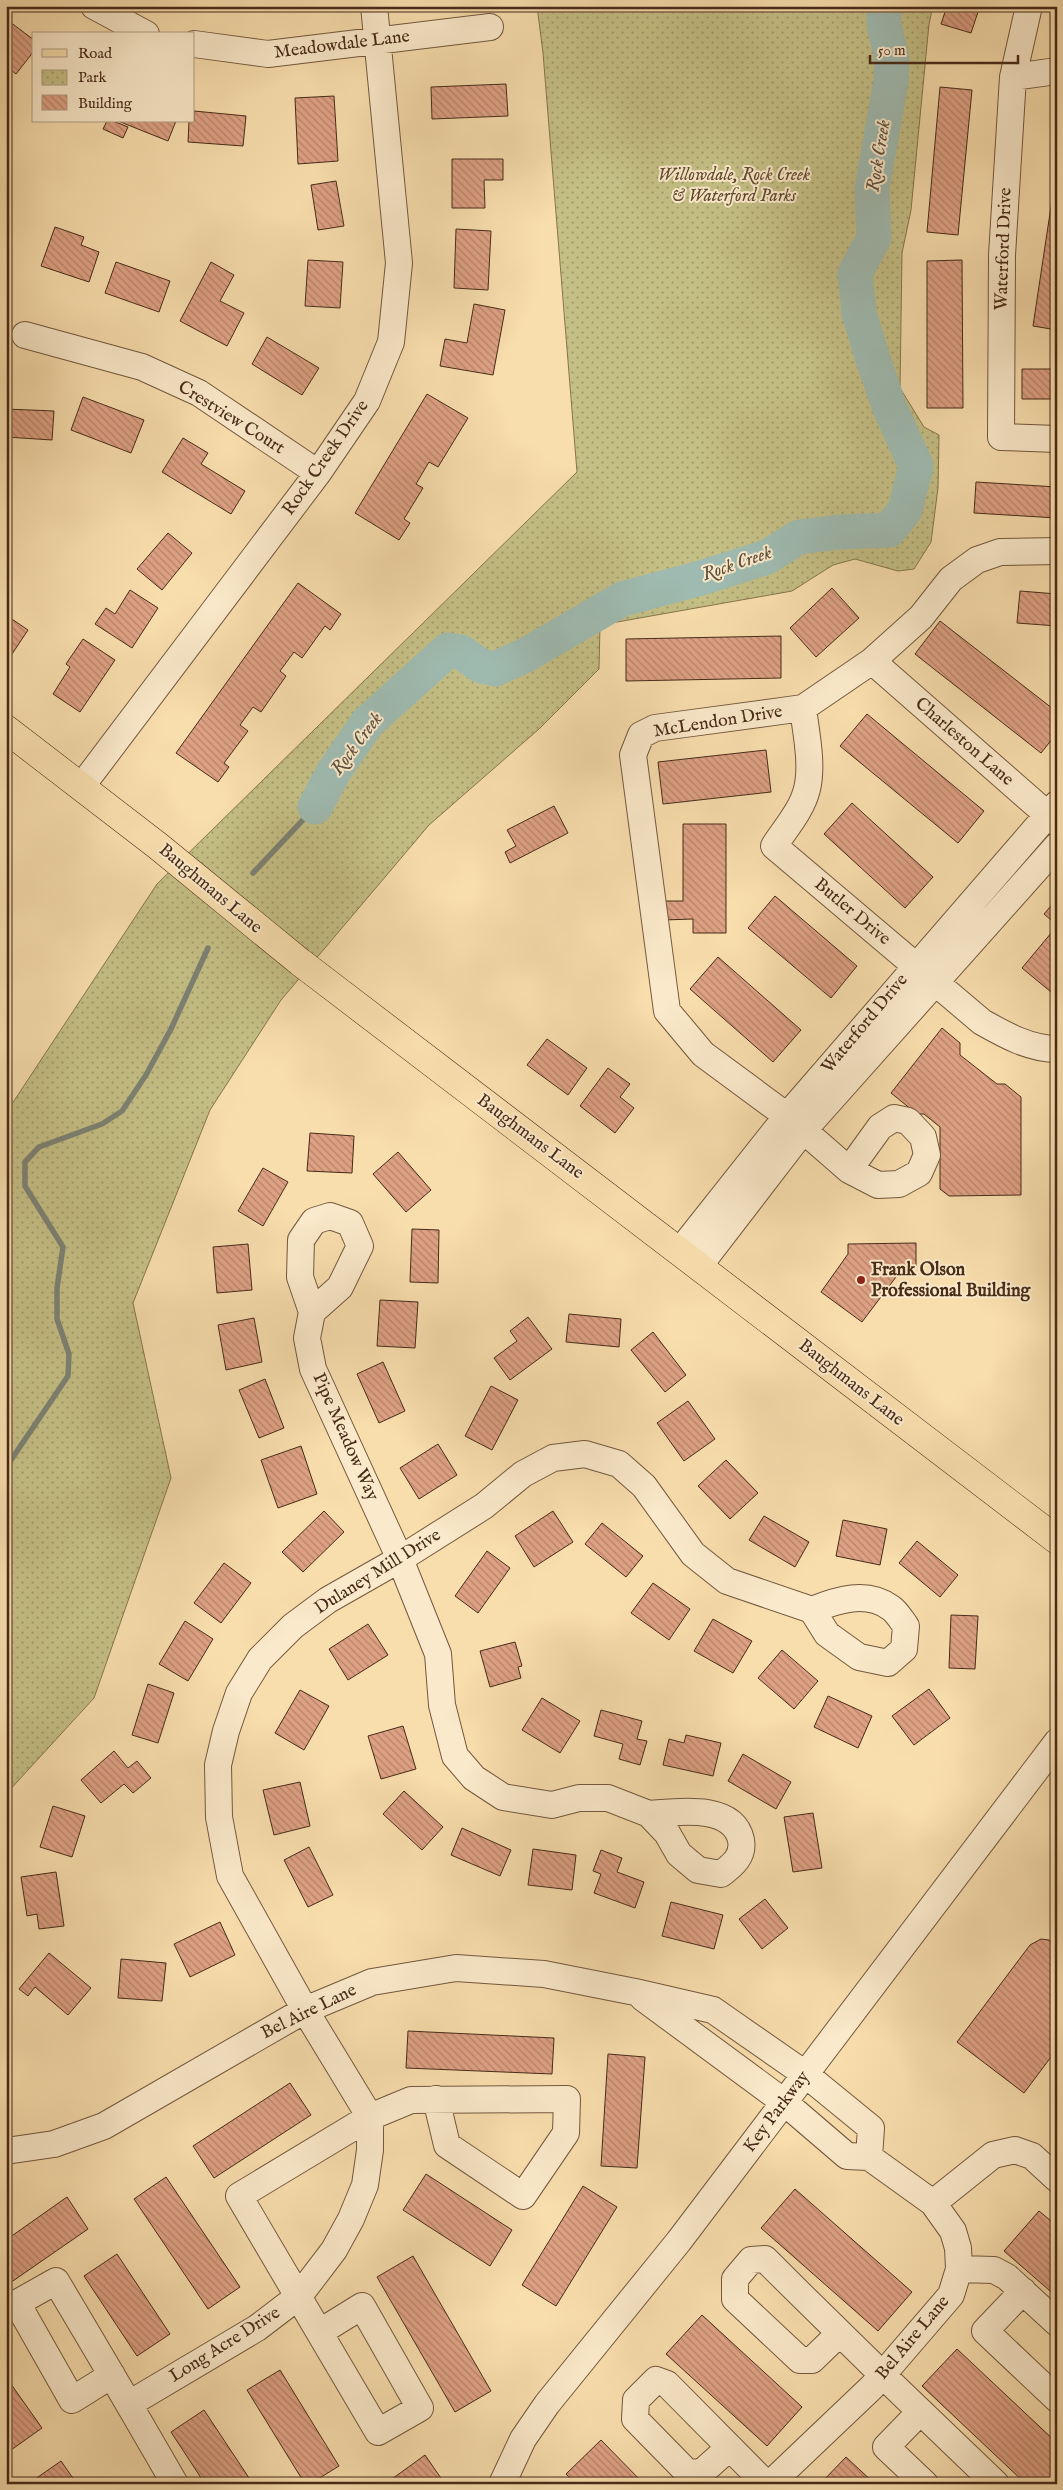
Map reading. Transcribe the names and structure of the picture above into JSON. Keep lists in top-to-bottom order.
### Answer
{
  "streets": {
    "main road": ["Baughmans Lane"],
    "street": [
      "Meadowdale Lane",
      "Waterford Drive",
      "Crestview Court",
      "Rock Creek Drive",
      "McLendon Drive",
      "Charleston Lane",
      "Butler Drive",
      "Pipe Meadow Way",
      "Dulaney Mill Drive",
      "Bel Aire Lane",
      "Key Parkway",
      "Long Acre Drive"
    ]
  },
  "crossings": [
    ["Meadowdale Lane", "Rock Creek Drive"],
    ["Waterford Drive", "McLendon Drive"],
    ["Waterford Drive", "Charleston Lane"],
    ["Waterford Drive", "Baughmans Lane"],
    ["Waterford Drive", "Butler Drive"],
    ["Crestview Court", "Rock Creek Drive"],
    ["Rock Creek Drive", "Baughmans Lane"],
    ["McLendon Drive", "Charleston Lane"],
    ["McLendon Drive", "Butler Drive"],
    ["Pipe Meadow Way", "Dulaney Mill Drive"],
    ["Dulaney Mill Drive", "Bel Aire Lane"],
    ["Bel Aire Lane", "Key Parkway"]
  ],
  "water": ["Rock Creek"],
  "parks": ["Willowdale, Rock Creek & Waterford Parks"],
  "places": ["Frank Olson Professional Building"],
  "legend": ["Road", "Park", "Building"],
  "scale_bar": "50 m"
}
